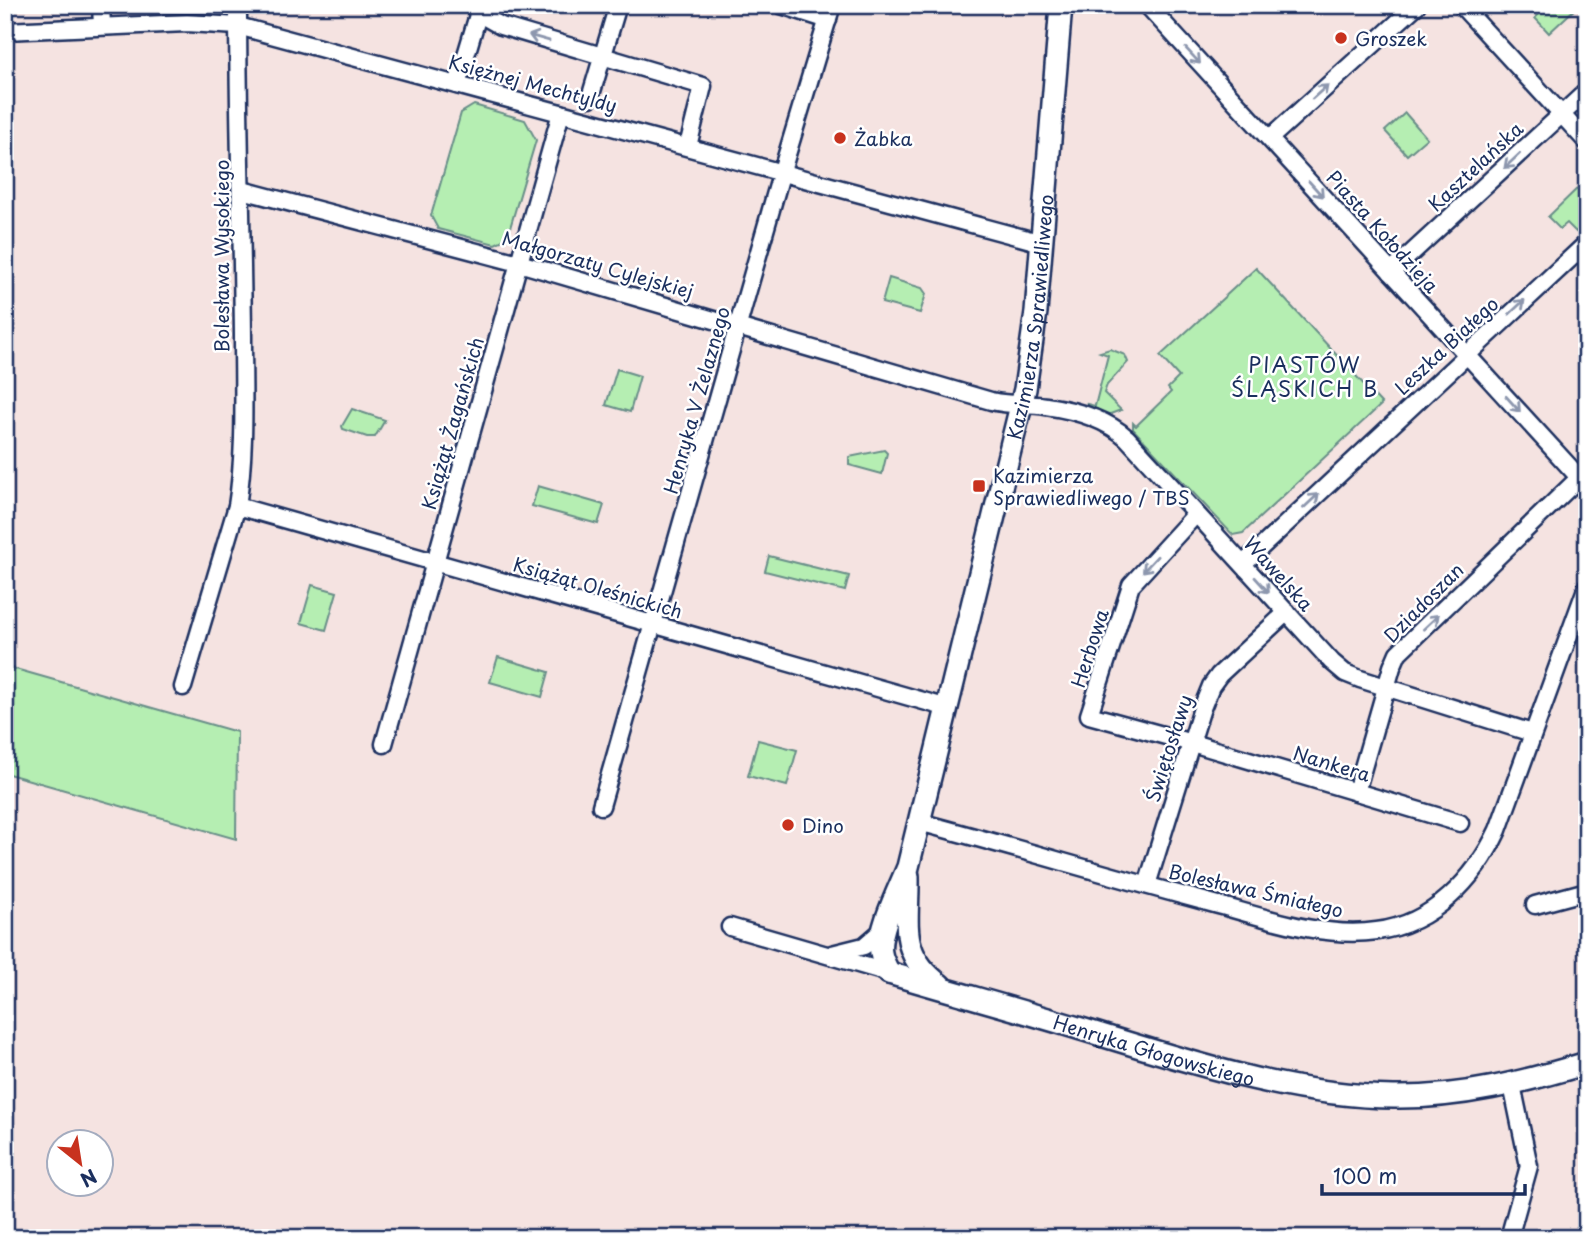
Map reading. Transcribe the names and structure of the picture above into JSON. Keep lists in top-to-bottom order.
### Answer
{
  "streets": {
    "street": [
      "Księżnej Mechtyldy",
      "Kasztelańska",
      "Piasta Kołodzieja",
      "Bolesława Wysokiego",
      "Małgorzaty Cylejskiej",
      "Kazimierza Sprawiedliwego",
      "Leszka Białego",
      "Henryka V Żelaznego",
      "Książąt Żagańskich",
      "Wawelska",
      "Książąt Oleśnickich",
      "Dziadoszan",
      "Herbowa",
      "Świętosławy",
      "Nankera",
      "Bolesława Śmiałego",
      "Henryka Głogowskiego"
    ]
  },
  "crossings": [
    ["Księżnej Mechtyldy", "Bolesława Wysokiego"],
    ["Księżnej Mechtyldy", "Kazimierza Sprawiedliwego"],
    ["Księżnej Mechtyldy", "Henryka V Żelaznego"],
    ["Księżnej Mechtyldy", "Książąt Żagańskich"],
    ["Kasztelańska", "Piasta Kołodzieja"],
    ["Piasta Kołodzieja", "Leszka Białego"],
    ["Piasta Kołodzieja", "Dziadoszan"],
    ["Bolesława Wysokiego", "Małgorzaty Cylejskiej"],
    ["Bolesława Wysokiego", "Książąt Oleśnickich"],
    ["Małgorzaty Cylejskiej", "Kazimierza Sprawiedliwego"],
    ["Małgorzaty Cylejskiej", "Henryka V Żelaznego"],
    ["Małgorzaty Cylejskiej", "Książąt Żagańskich"],
    ["Małgorzaty Cylejskiej", "Wawelska"],
    ["Kazimierza Sprawiedliwego", "Wawelska"],
    ["Kazimierza Sprawiedliwego", "Książąt Oleśnickich"],
    ["Kazimierza Sprawiedliwego", "Bolesława Śmiałego"],
    ["Kazimierza Sprawiedliwego", "Henryka Głogowskiego"],
    ["Leszka Białego", "Wawelska"],
    ["Henryka V Żelaznego", "Książąt Oleśnickich"],
    ["Książąt Żagańskich", "Książąt Oleśnickich"],
    ["Wawelska", "Dziadoszan"],
    ["Wawelska", "Herbowa"],
    ["Wawelska", "Świętosławy"],
    ["Wawelska", "Bolesława Śmiałego"],
    ["Dziadoszan", "Nankera"],
    ["Herbowa", "Świętosławy"],
    ["Herbowa", "Nankera"],
    ["Świętosławy", "Nankera"],
    ["Świętosławy", "Bolesława Śmiałego"]
  ],
  "one_way": [
    "Kasztelańska",
    "Piasta Kołodzieja",
    "Leszka Białego",
    "Dziadoszan"
  ],
  "districts": ["PIASTÓW ŚLĄSKICH B"],
  "places": {
    "other": ["Groszek", "Żabka", "Dino"],
    "transit": ["Kazimierza Sprawiedliwego / TBS"]
  },
  "scale_bar": "100 m",
  "north": "bottom right"
}
